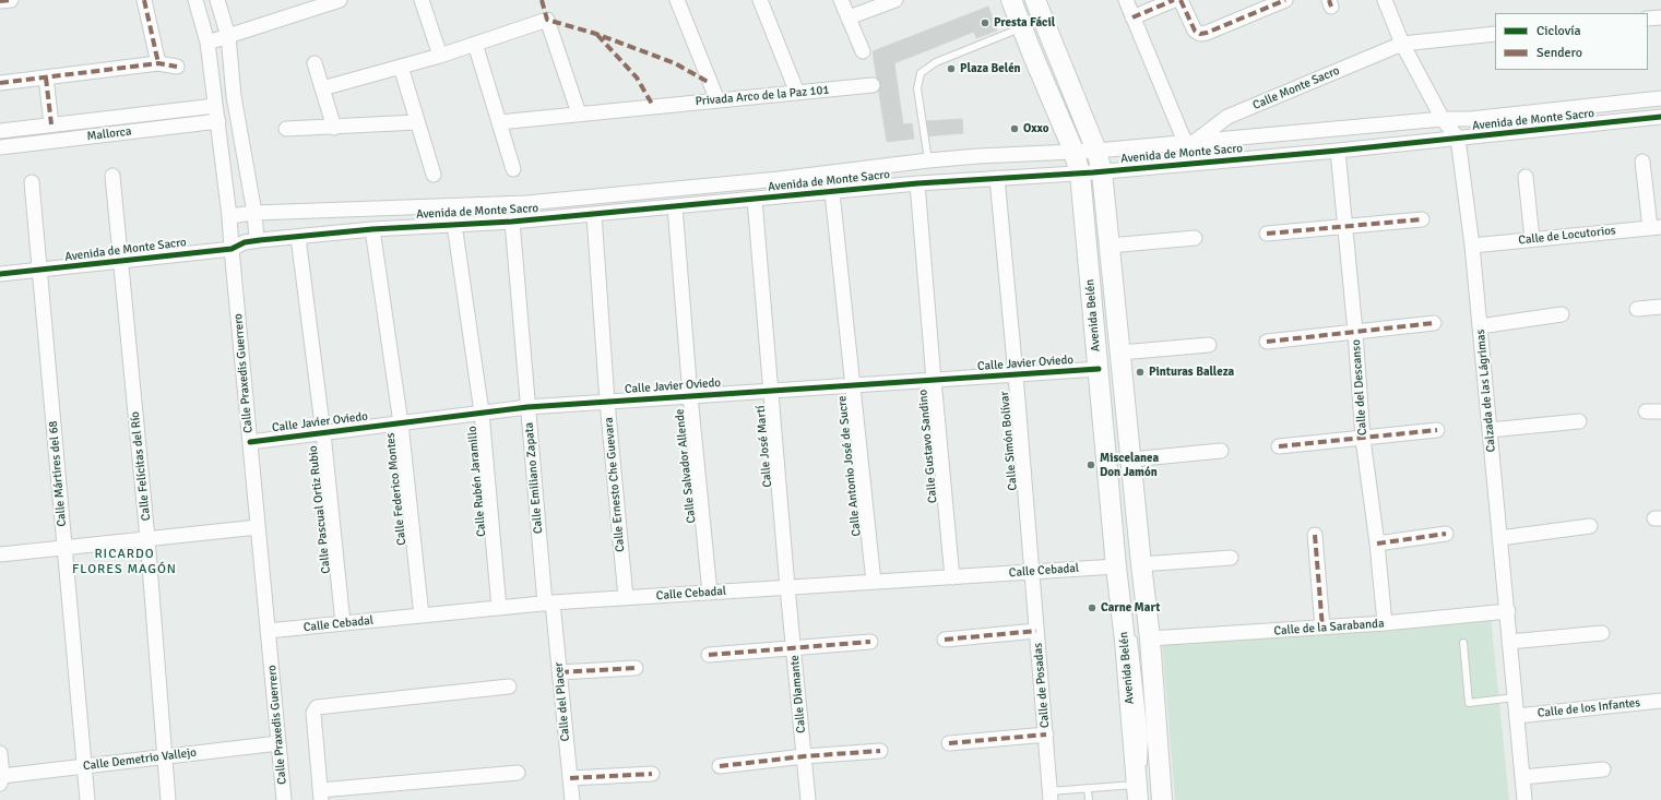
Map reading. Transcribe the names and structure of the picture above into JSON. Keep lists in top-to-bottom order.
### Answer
{
  "streets": {
    "main road": ["Avenida Belén"],
    "street": [
      "Calle Monte Sacro",
      "Privada Arco de la Paz 101",
      "Avenida de Monte Sacro",
      "Mallorca",
      "Calle de Locutorios",
      "Calle Javier Oviedo",
      "Calle Praxedis Guerrero",
      "Calle del Descanso",
      "Calzada de las Lágrimas",
      "Calle Simón Bolívar",
      "Calle José Martí",
      "Calle Gustavo Sandino",
      "Calle Felícitas del Río",
      "Calle Salvador Allende",
      "Calle Antonio José de Sucre",
      "Calle Mártires del 68",
      "Calle Emiliano Zapata",
      "Calle Rubén Jaramillo",
      "Calle Ernesto Che Guevara",
      "Calle Federico Montes",
      "Calle Pascual Ortiz Rubio",
      "Calle Cebadal",
      "Calle de la Sarabanda",
      "Calle de Posadas",
      "Calle Diamante",
      "Calle del Placer",
      "Calle de los Infantes",
      "Calle Demetrio Vallejo"
    ]
  },
  "crossings": [
    ["Calle Monte Sacro", "Avenida de Monte Sacro"],
    ["Avenida de Monte Sacro", "Avenida Belén"],
    ["Avenida de Monte Sacro", "Calle Praxedis Guerrero"],
    ["Avenida de Monte Sacro", "Calle del Descanso"],
    ["Avenida de Monte Sacro", "Calzada de las Lágrimas"],
    ["Avenida de Monte Sacro", "Calle Simón Bolívar"],
    ["Avenida de Monte Sacro", "Calle José Martí"],
    ["Avenida de Monte Sacro", "Calle Gustavo Sandino"],
    ["Avenida de Monte Sacro", "Calle Felícitas del Río"],
    ["Avenida de Monte Sacro", "Calle Salvador Allende"],
    ["Avenida de Monte Sacro", "Calle Antonio José de Sucre"],
    ["Avenida de Monte Sacro", "Calle Mártires del 68"],
    ["Avenida de Monte Sacro", "Calle Emiliano Zapata"],
    ["Avenida de Monte Sacro", "Calle Rubén Jaramillo"],
    ["Avenida de Monte Sacro", "Calle Ernesto Che Guevara"],
    ["Avenida de Monte Sacro", "Calle Federico Montes"],
    ["Avenida de Monte Sacro", "Calle Pascual Ortiz Rubio"],
    ["Mallorca", "Calle Praxedis Guerrero"],
    ["Calle de Locutorios", "Calzada de las Lágrimas"],
    ["Avenida Belén", "Calle Javier Oviedo"],
    ["Avenida Belén", "Calle Cebadal"],
    ["Avenida Belén", "Calle de la Sarabanda"],
    ["Calle Javier Oviedo", "Calle Praxedis Guerrero"],
    ["Calle Javier Oviedo", "Calle Simón Bolívar"],
    ["Calle Javier Oviedo", "Calle José Martí"],
    ["Calle Javier Oviedo", "Calle Gustavo Sandino"],
    ["Calle Javier Oviedo", "Calle Salvador Allende"],
    ["Calle Javier Oviedo", "Calle Antonio José de Sucre"],
    ["Calle Javier Oviedo", "Calle Emiliano Zapata"],
    ["Calle Javier Oviedo", "Calle Rubén Jaramillo"],
    ["Calle Javier Oviedo", "Calle Ernesto Che Guevara"],
    ["Calle Javier Oviedo", "Calle Federico Montes"],
    ["Calle Javier Oviedo", "Calle Pascual Ortiz Rubio"],
    ["Calle Praxedis Guerrero", "Calle Cebadal"],
    ["Calle Praxedis Guerrero", "Calle Demetrio Vallejo"],
    ["Calle del Descanso", "Calle de la Sarabanda"],
    ["Calzada de las Lágrimas", "Calle de la Sarabanda"],
    ["Calzada de las Lágrimas", "Calle de los Infantes"],
    ["Calle Simón Bolívar", "Calle Cebadal"],
    ["Calle Simón Bolívar", "Calle de Posadas"],
    ["Calle José Martí", "Calle Cebadal"],
    ["Calle José Martí", "Calle Diamante"],
    ["Calle Gustavo Sandino", "Calle Cebadal"],
    ["Calle Felícitas del Río", "Calle Demetrio Vallejo"],
    ["Calle Salvador Allende", "Calle Cebadal"],
    ["Calle Antonio José de Sucre", "Calle Cebadal"],
    ["Calle Mártires del 68", "Calle Demetrio Vallejo"],
    ["Calle Emiliano Zapata", "Calle Cebadal"],
    ["Calle Emiliano Zapata", "Calle del Placer"],
    ["Calle Rubén Jaramillo", "Calle Cebadal"],
    ["Calle Ernesto Che Guevara", "Calle Cebadal"],
    ["Calle Federico Montes", "Calle Cebadal"],
    ["Calle Pascual Ortiz Rubio", "Calle Cebadal"],
    ["Calle Cebadal", "Calle de Posadas"],
    ["Calle Cebadal", "Calle Diamante"],
    ["Calle Cebadal", "Calle del Placer"]
  ],
  "districts": ["RICARDO FLORES MAGÓN"],
  "places": [
    "Presta Fácil",
    "Plaza Belén",
    "Oxxo",
    "Pinturas Balleza",
    "Miscelanea Don Jamón",
    "Carne Mart"
  ],
  "legend": ["Ciclovía", "Sendero"]
}
